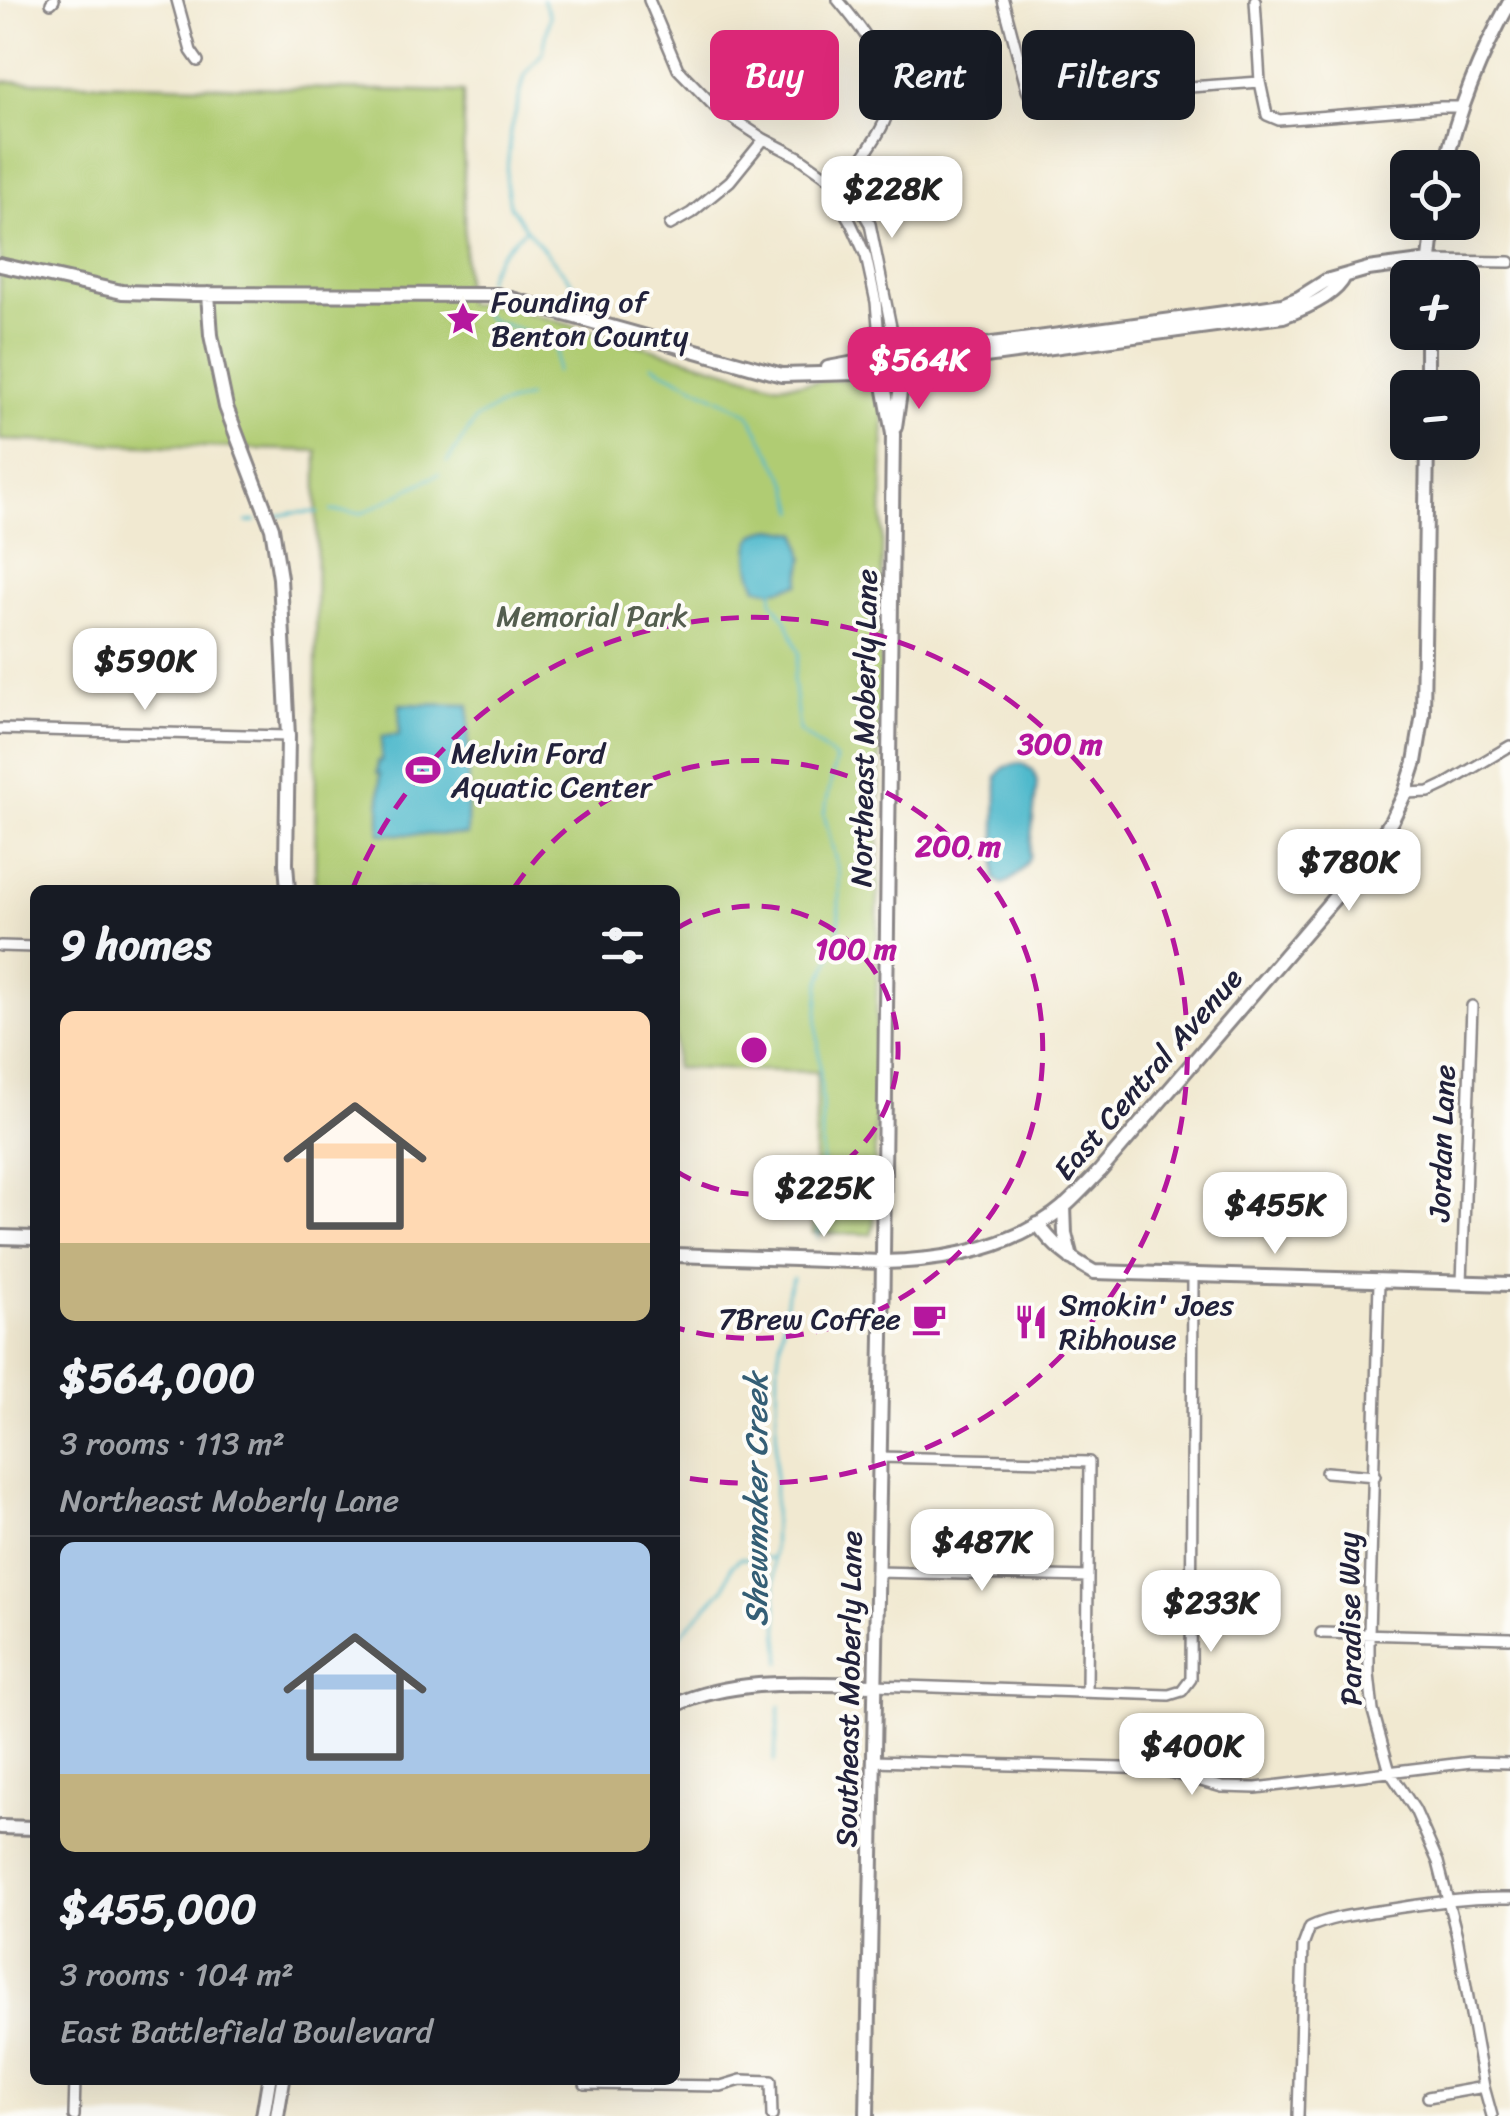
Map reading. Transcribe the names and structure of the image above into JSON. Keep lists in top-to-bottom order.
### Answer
{
  "streets": {
    "street": [
      "Northeast Moberly Lane",
      "East Central Avenue",
      "Jordan Lane",
      "Paradise Way",
      "Southeast Moberly Lane"
    ]
  },
  "crossings": [
    ["Northeast Moberly Lane", "East Central Avenue"],
    ["Northeast Moberly Lane", "Southeast Moberly Lane"],
    ["East Central Avenue", "Southeast Moberly Lane"]
  ],
  "water": ["Shewmaker Creek"],
  "parks": ["Memorial Park"],
  "places": {
    "place": ["Founding of Benton County"],
    "sports": ["Melvin Ford Aquatic Center"],
    "cafe": ["7Brew Coffee"],
    "restaurant": ["Smokin' Joes Ribhouse"]
  },
  "page": {
    "chip": ["Buy", "Rent", "Filters"],
    "map_buttons": ["+", "−"],
    "price": [
      "$228K",
      "$564K",
      "$590K",
      "$780K",
      "$225K",
      "$455K",
      "$487K",
      "$233K",
      "$400K"
    ],
    "heading": "9 homes",
    "list": [
      {
        "name": "$564,000",
        "note": "3 rooms · 113 m² · Northeast Moberly Lane"
      },
      {
        "name": "$455,000",
        "note": "3 rooms · 104 m² · East Battlefield Boulevard"
      }
    ]
  },
  "rings": ["300 m", "200 m", "100 m"]
}
